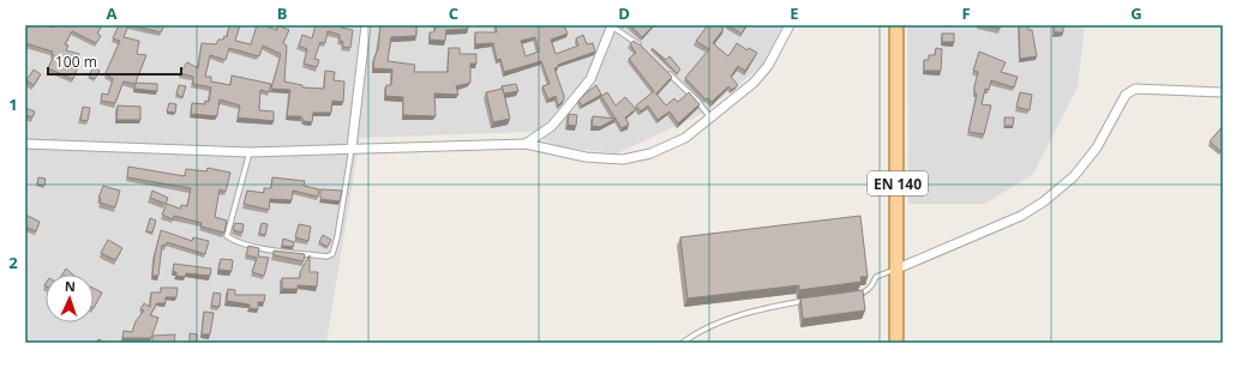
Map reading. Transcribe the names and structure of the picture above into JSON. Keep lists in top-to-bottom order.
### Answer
{
  "streets": {
    "main road": ["EN 140"]
  },
  "scale_bar": "100 m",
  "north": "top",
  "grid": {
    "columns": [
      "A",
      "B",
      "C",
      "D",
      "E",
      "F",
      "G"
    ],
    "rows": ["1", "2"]
  }
}
